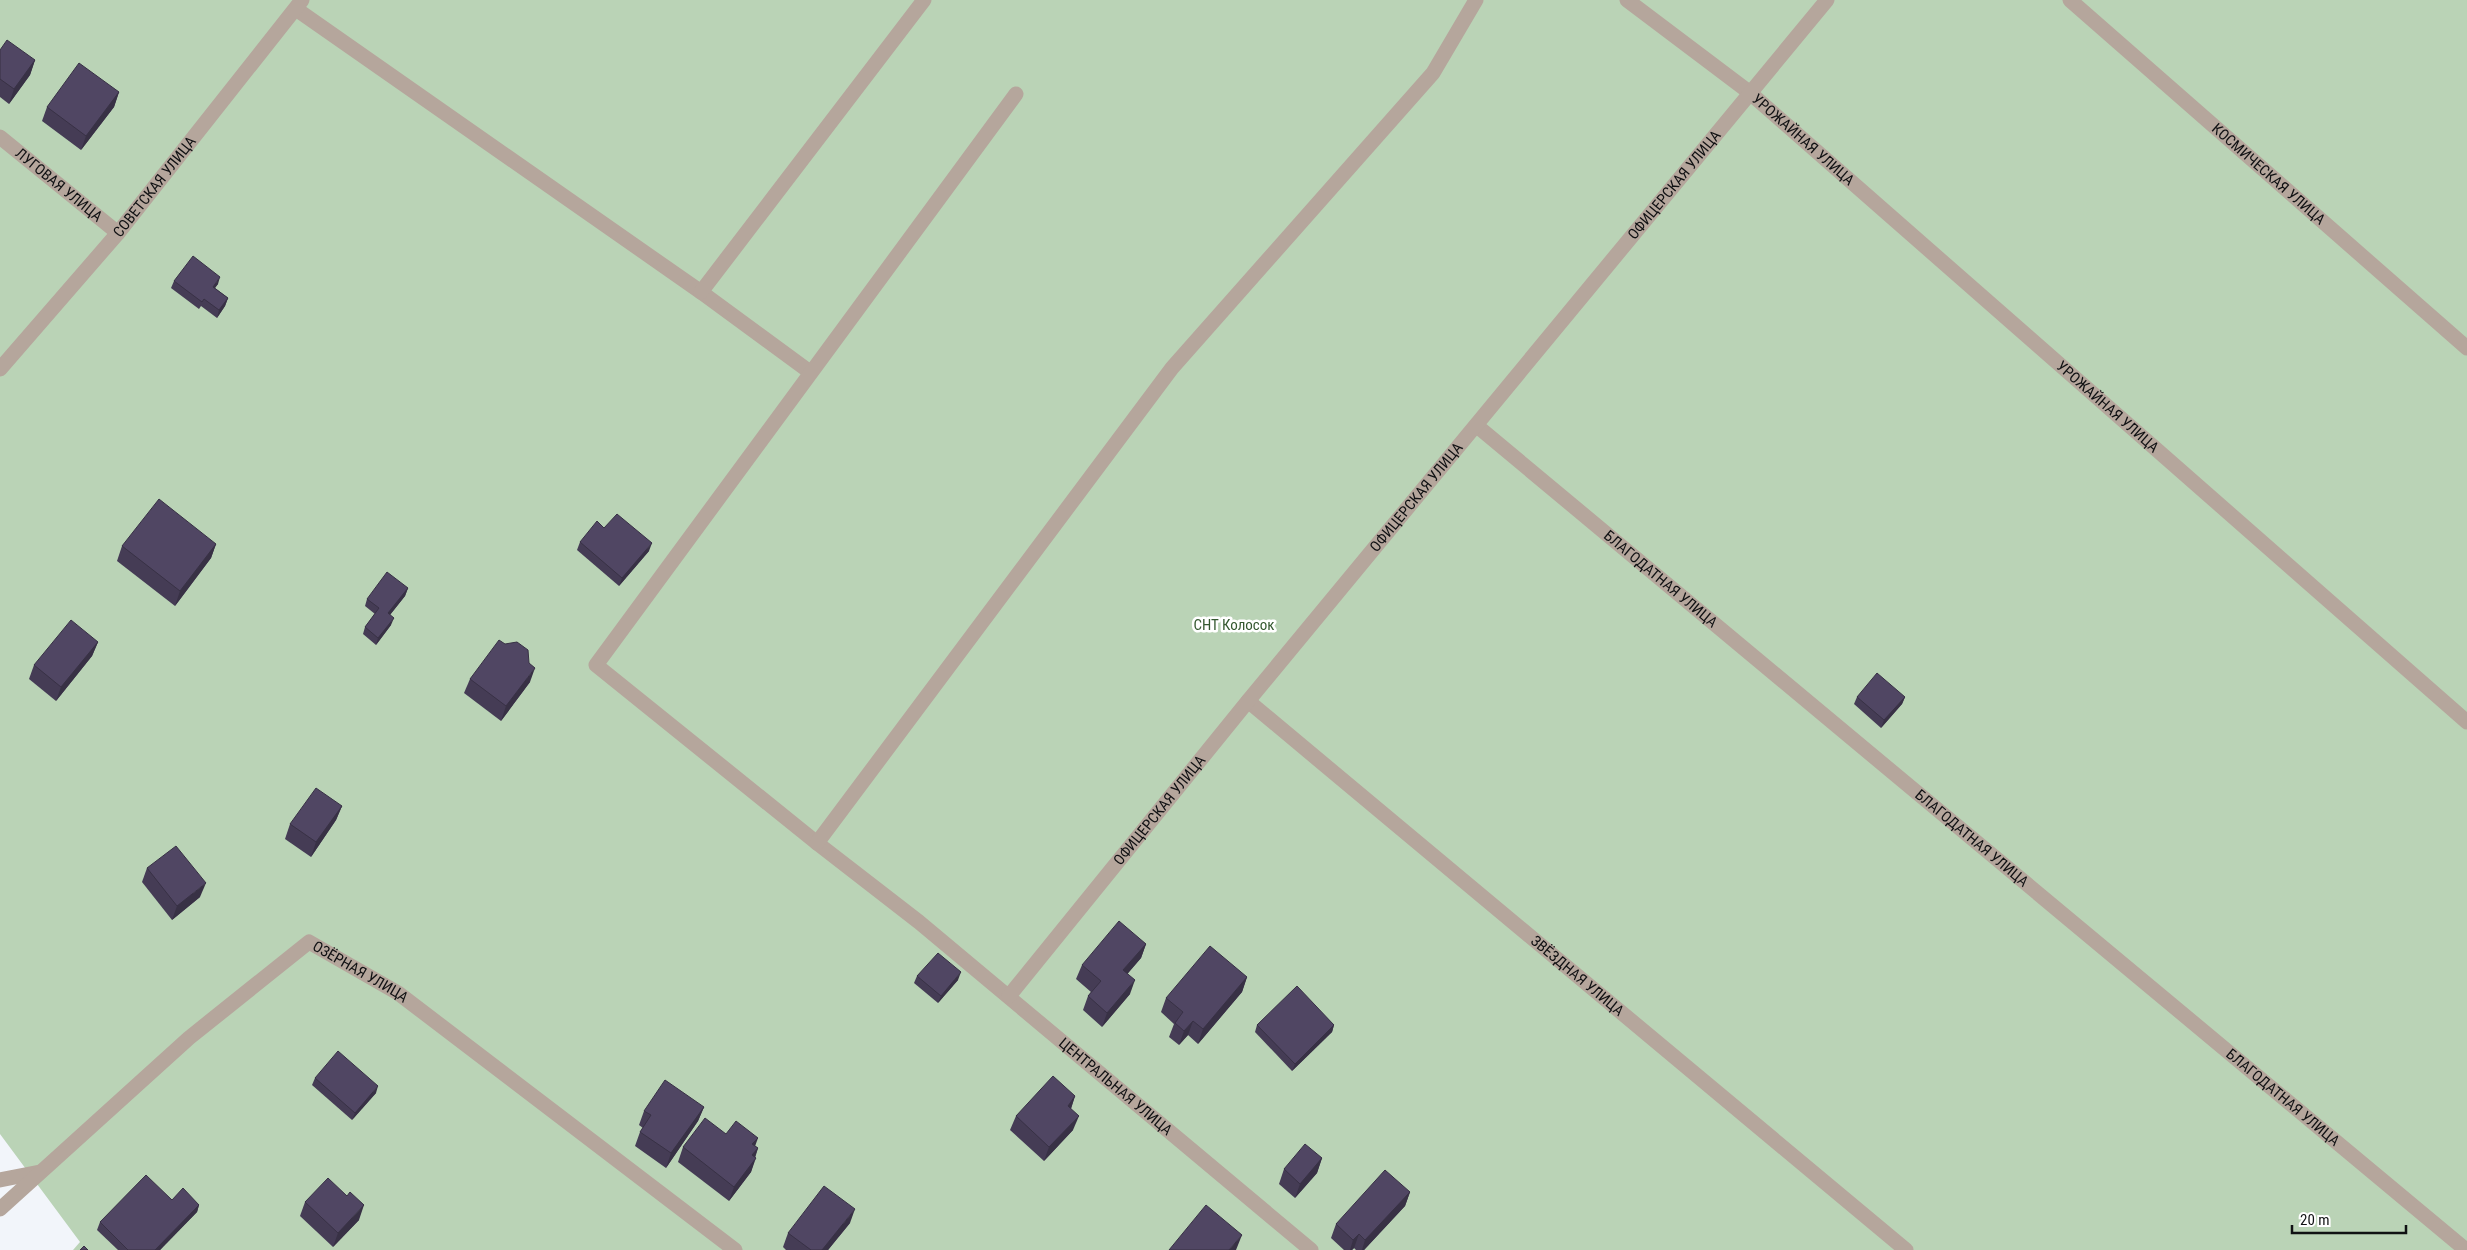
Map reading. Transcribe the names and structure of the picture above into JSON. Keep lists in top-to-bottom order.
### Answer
{
  "streets": {
    "street": [
      "УРОЖАЙНАЯ УЛИЦА",
      "КОСМИЧЕСКАЯ УЛИЦА",
      "ОФИЦЕРСКАЯ УЛИЦА",
      "ЛУГОВАЯ УЛИЦА",
      "СОВЕТСКАЯ УЛИЦА",
      "БЛАГОДАТНАЯ УЛИЦА",
      "ОЗЁРНАЯ УЛИЦА",
      "ЗВЁЗДНАЯ УЛИЦА",
      "ЦЕНТРАЛЬНАЯ УЛИЦА"
    ]
  },
  "crossings": [
    ["УРОЖАЙНАЯ УЛИЦА", "ОФИЦЕРСКАЯ УЛИЦА"],
    ["ОФИЦЕРСКАЯ УЛИЦА", "БЛАГОДАТНАЯ УЛИЦА"],
    ["ОФИЦЕРСКАЯ УЛИЦА", "ЗВЁЗДНАЯ УЛИЦА"],
    ["ОФИЦЕРСКАЯ УЛИЦА", "ЦЕНТРАЛЬНАЯ УЛИЦА"],
    ["ЛУГОВАЯ УЛИЦА", "СОВЕТСКАЯ УЛИЦА"]
  ],
  "parks": ["СНТ Колосок"],
  "scale_bar": "20 m"
}
